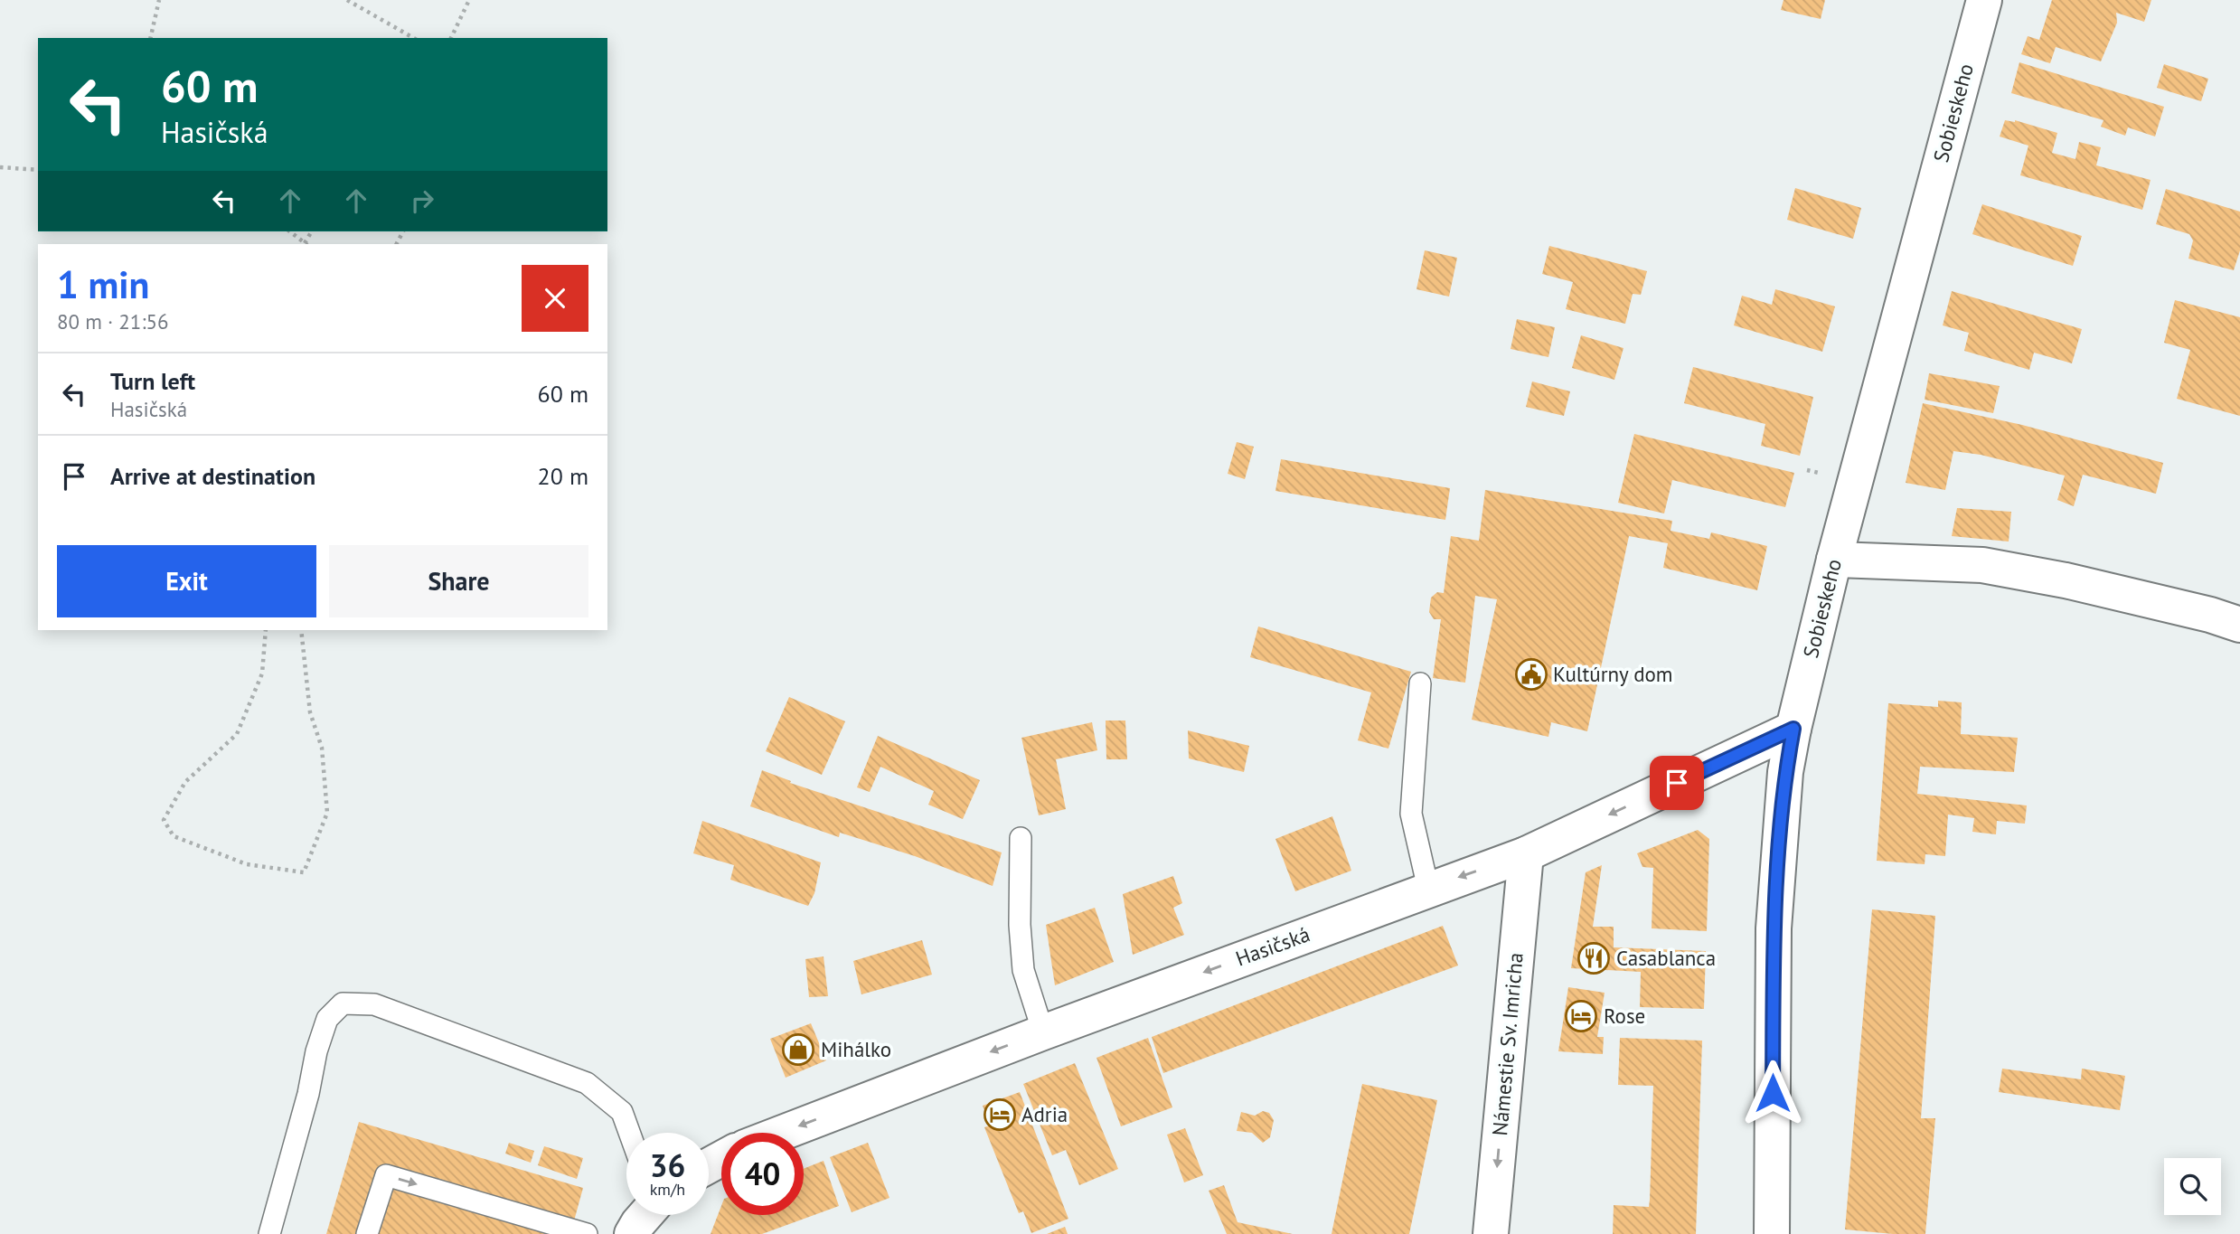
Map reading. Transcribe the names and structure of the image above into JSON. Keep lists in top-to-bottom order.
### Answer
{
  "streets": {
    "street": ["Sobieskeho", "Hasičská", "Námestie Sv. Imricha"]
  },
  "crossings": [
    ["Sobieskeho", "Hasičská"],
    ["Hasičská", "Námestie Sv. Imricha"]
  ],
  "one_way": ["Hasičská", "Námestie Sv. Imricha"],
  "places": {
    "public building": ["Kultúrny dom"],
    "restaurant": ["Casablanca"],
    "hotel": ["Rose", "Adria"],
    "shop": ["Mihálko"]
  },
  "page": {
    "turn": ["60 m", "Hasičská"],
    "heading": ["1 min", "80 m · 21:56"],
    "list": [
      {
        "name": "Turn left",
        "note": "Hasičská",
        "value": "60 m"
      },
      {
        "name": "Arrive at destination",
        "value": "20 m"
      }
    ],
    "buttons": ["Exit", "Share"],
    "speed": "36 km/h",
    "limit": "40"
  }
}
